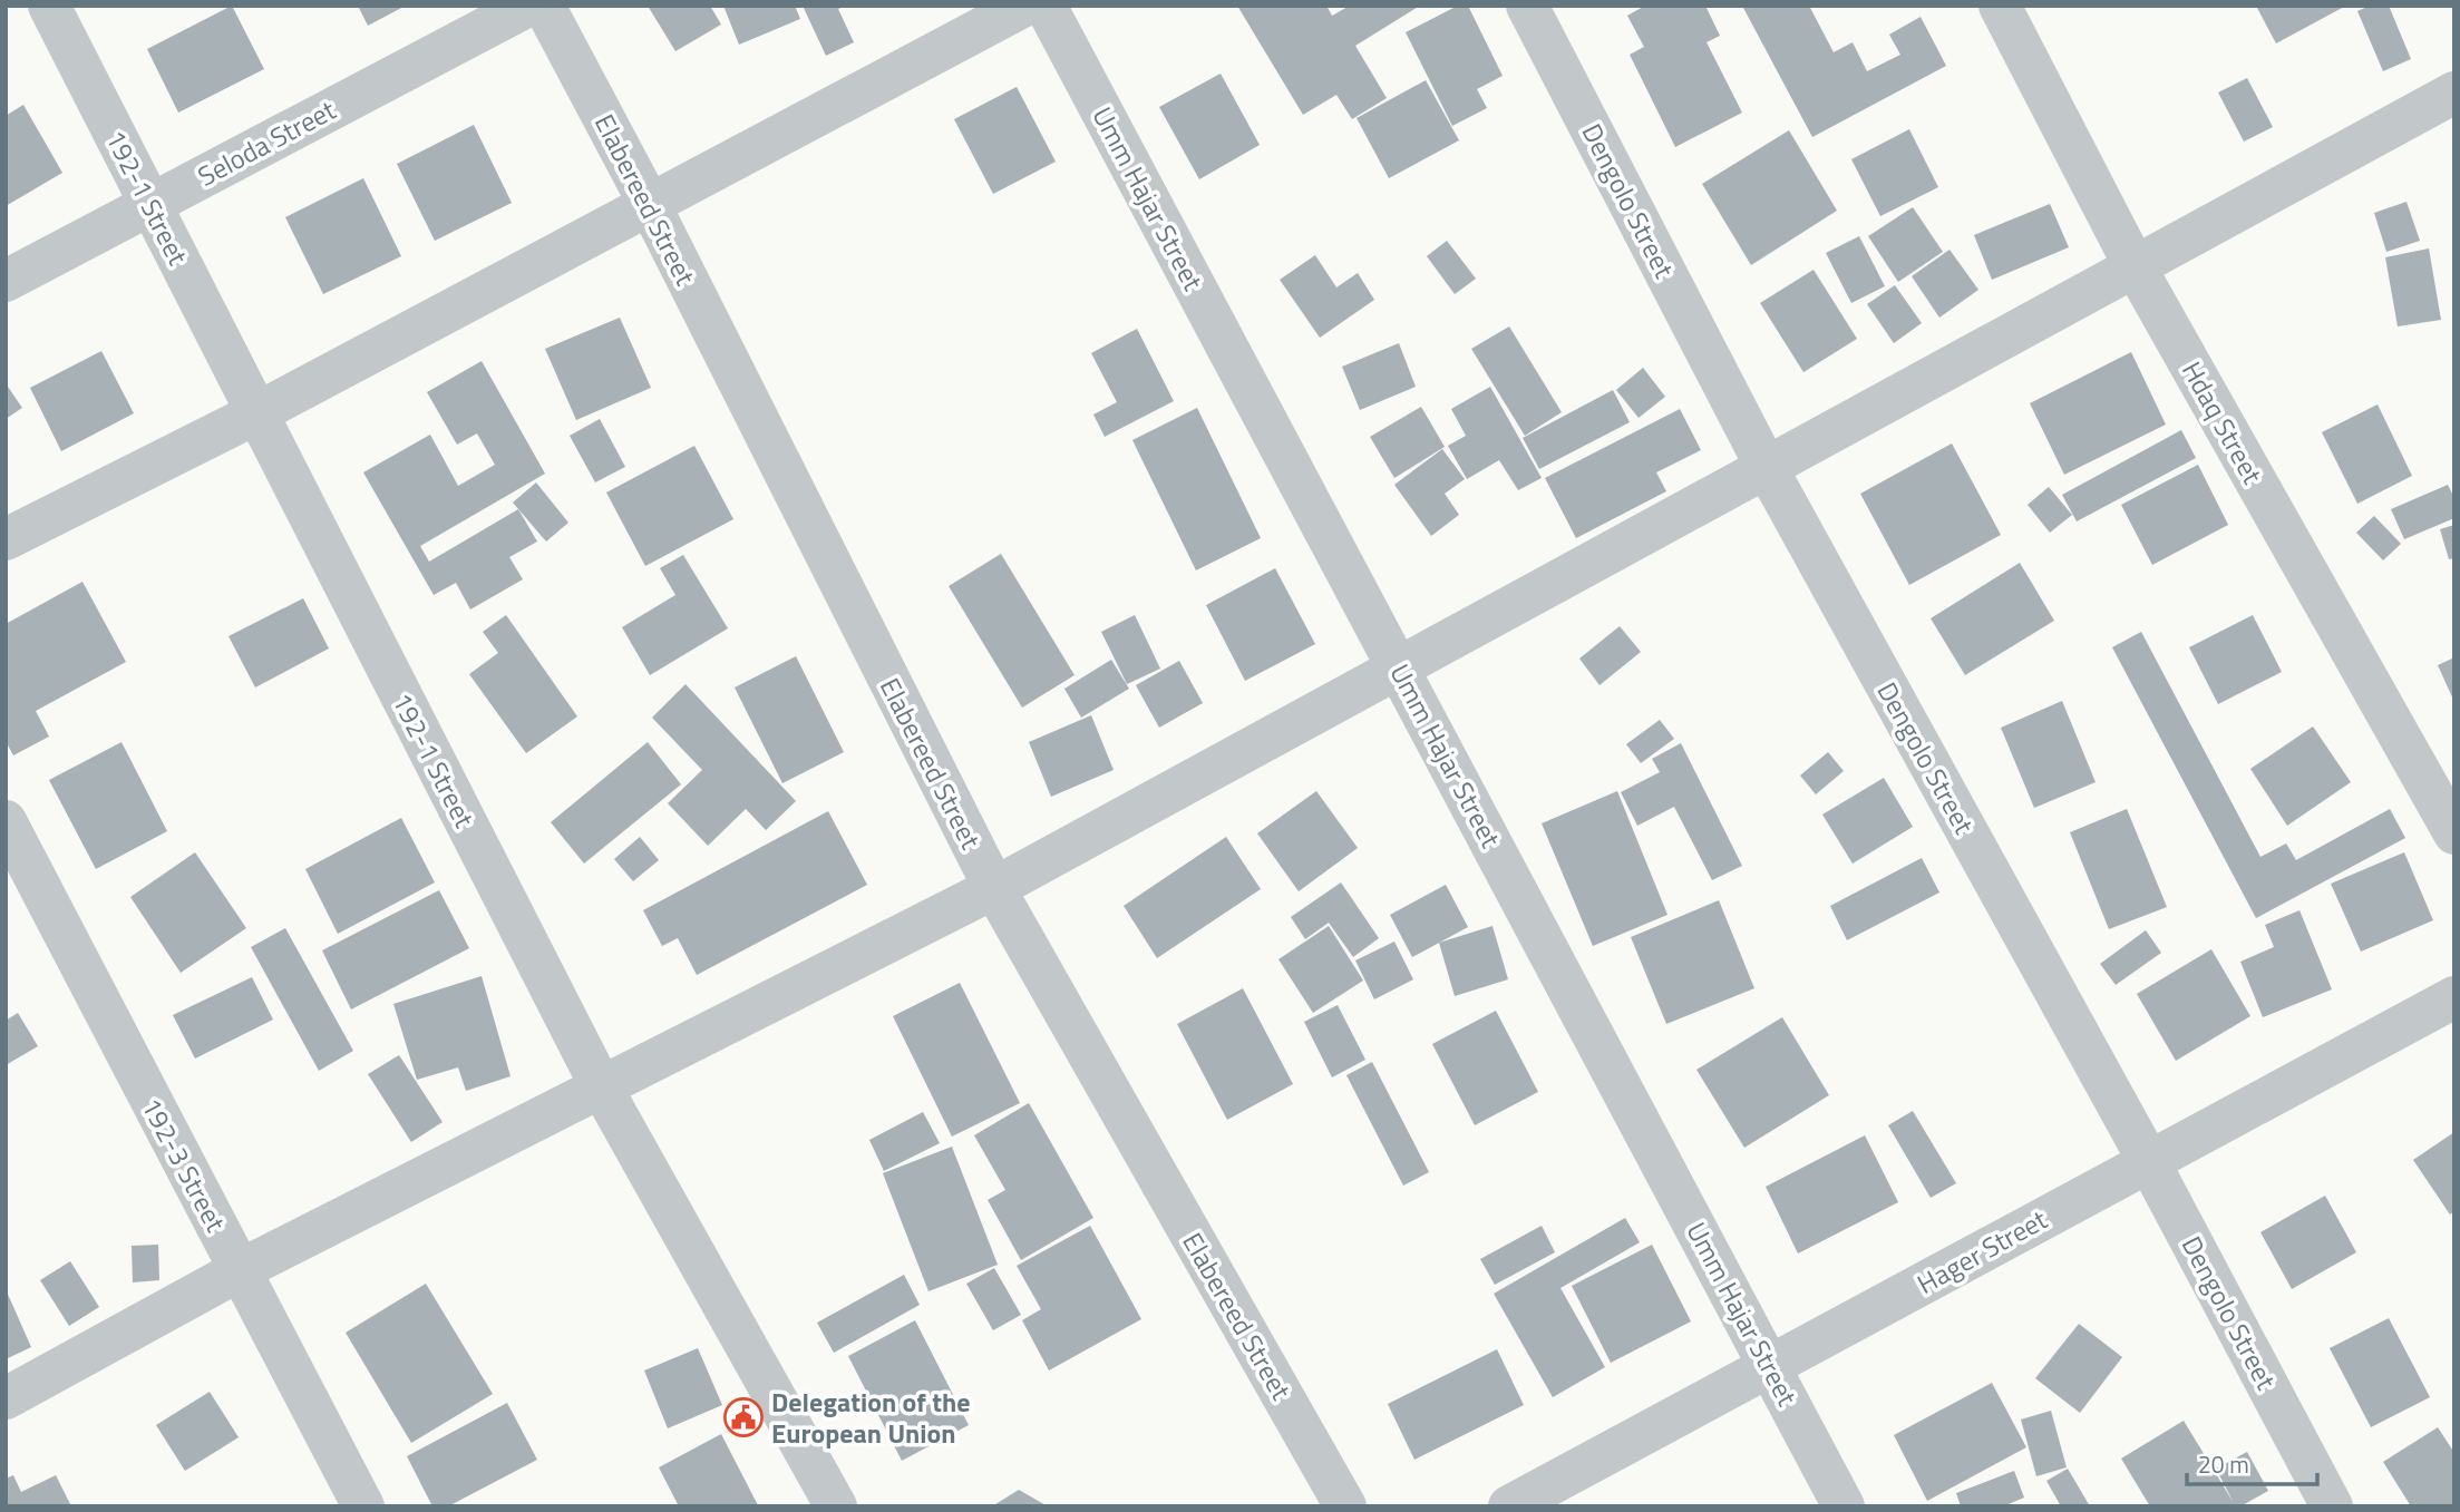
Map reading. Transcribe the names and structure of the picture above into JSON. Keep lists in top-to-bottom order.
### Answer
{
  "streets": {
    "street": [
      "Seloda Street",
      "192-1 Street",
      "Umm Hajar Street",
      "Elabereed Street",
      "Dengolo Street",
      "Hdaq Street",
      "192-3 Street",
      "Hager Street"
    ]
  },
  "crossings": [
    ["Seloda Street", "192-1 Street"],
    ["Umm Hajar Street", "Hager Street"],
    ["Dengolo Street", "Hager Street"]
  ],
  "places": {
    "public building": ["Delegation of the European Union"]
  },
  "scale_bar": "20 m"
}
